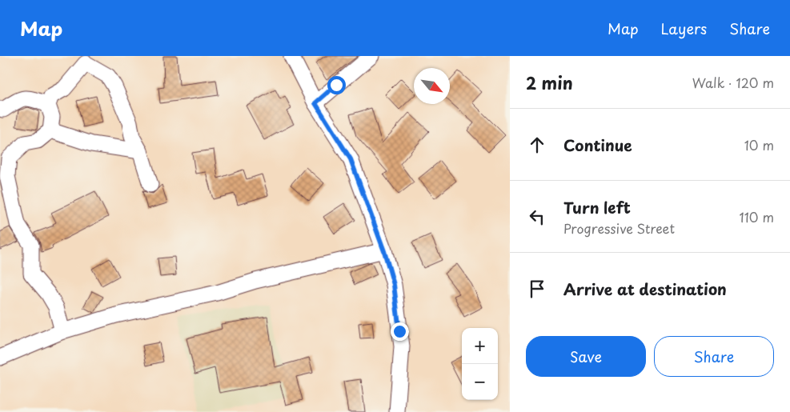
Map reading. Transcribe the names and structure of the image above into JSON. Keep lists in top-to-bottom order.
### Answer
{
  "north": "bottom right",
  "page": {
    "header": "Map",
    "nav": ["Map", "Layers", "Share"],
    "heading": ["2 min", "Walk · 120 m"],
    "list": [
      ["Continue", "10 m"],
      ["Turn left", "Progressive Street", "110 m"],
      "Arrive at destination"
    ],
    "buttons": ["Save", "Share"],
    "map_buttons": ["+", "−"]
  }
}
